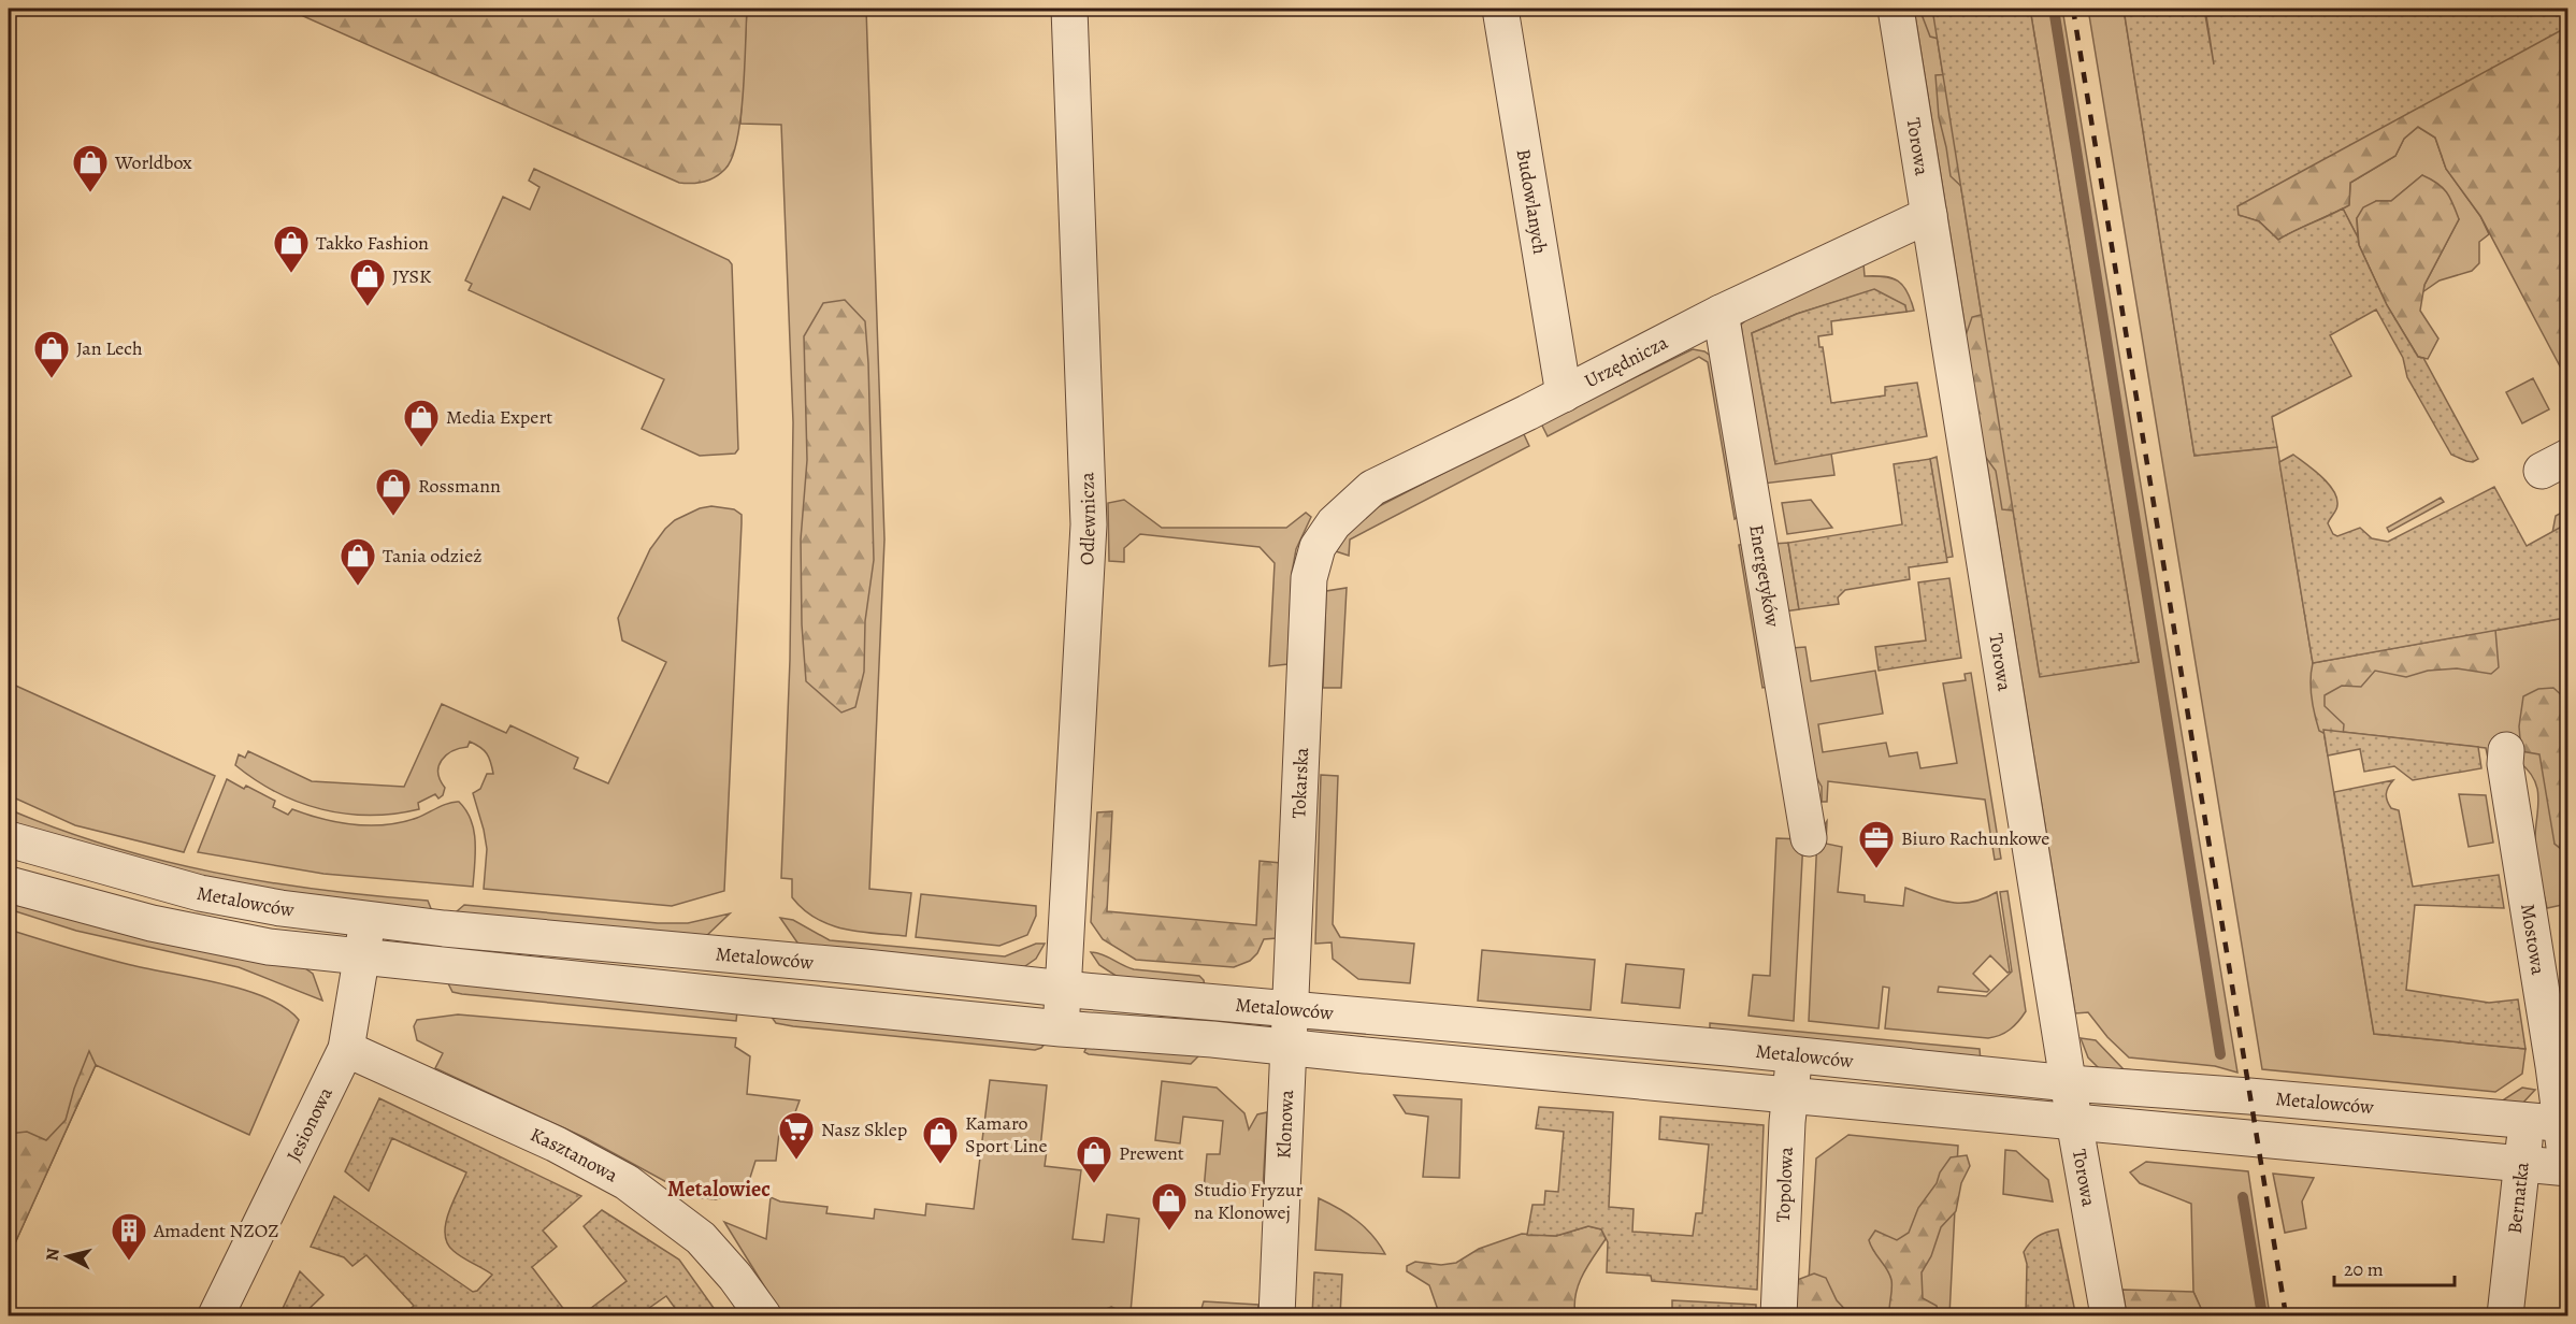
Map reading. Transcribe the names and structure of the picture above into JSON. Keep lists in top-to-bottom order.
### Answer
{
  "streets": {
    "street": [
      "Torowa",
      "Budowlanych",
      "Urzędnicza",
      "Odlewnicza",
      "Energetyków",
      "Tokarska",
      "Metalowców",
      "Mostowa",
      "Jesionowa",
      "Klonowa",
      "Kasztanowa",
      "Topolowa",
      "Bernatka"
    ]
  },
  "crossings": [
    ["Torowa", "Urzędnicza"],
    ["Torowa", "Metalowców"],
    ["Budowlanych", "Urzędnicza"],
    ["Urzędnicza", "Energetyków"],
    ["Urzędnicza", "Tokarska"],
    ["Odlewnicza", "Metalowców"],
    ["Tokarska", "Metalowców"],
    ["Tokarska", "Klonowa"],
    ["Metalowców", "Mostowa"],
    ["Metalowców", "Jesionowa"],
    ["Metalowców", "Klonowa"],
    ["Metalowców", "Topolowa"],
    ["Metalowców", "Bernatka"],
    ["Jesionowa", "Kasztanowa"]
  ],
  "districts": ["Metalowiec"],
  "places": {
    "shop": [
      "Worldbox",
      "Takko Fashion",
      "JYSK",
      "Jan Lech",
      "Media Expert",
      "Rossmann",
      "Tania odzież",
      "Kamaro Sport Line",
      "Prewent",
      "Studio Fryzur na Klonowej"
    ],
    "office": ["Biuro Rachunkowe"],
    "supermarket": ["Nasz Sklep"],
    "building": ["Amadent NZOZ"]
  },
  "scale_bar": "20 m",
  "north": "left"
}
